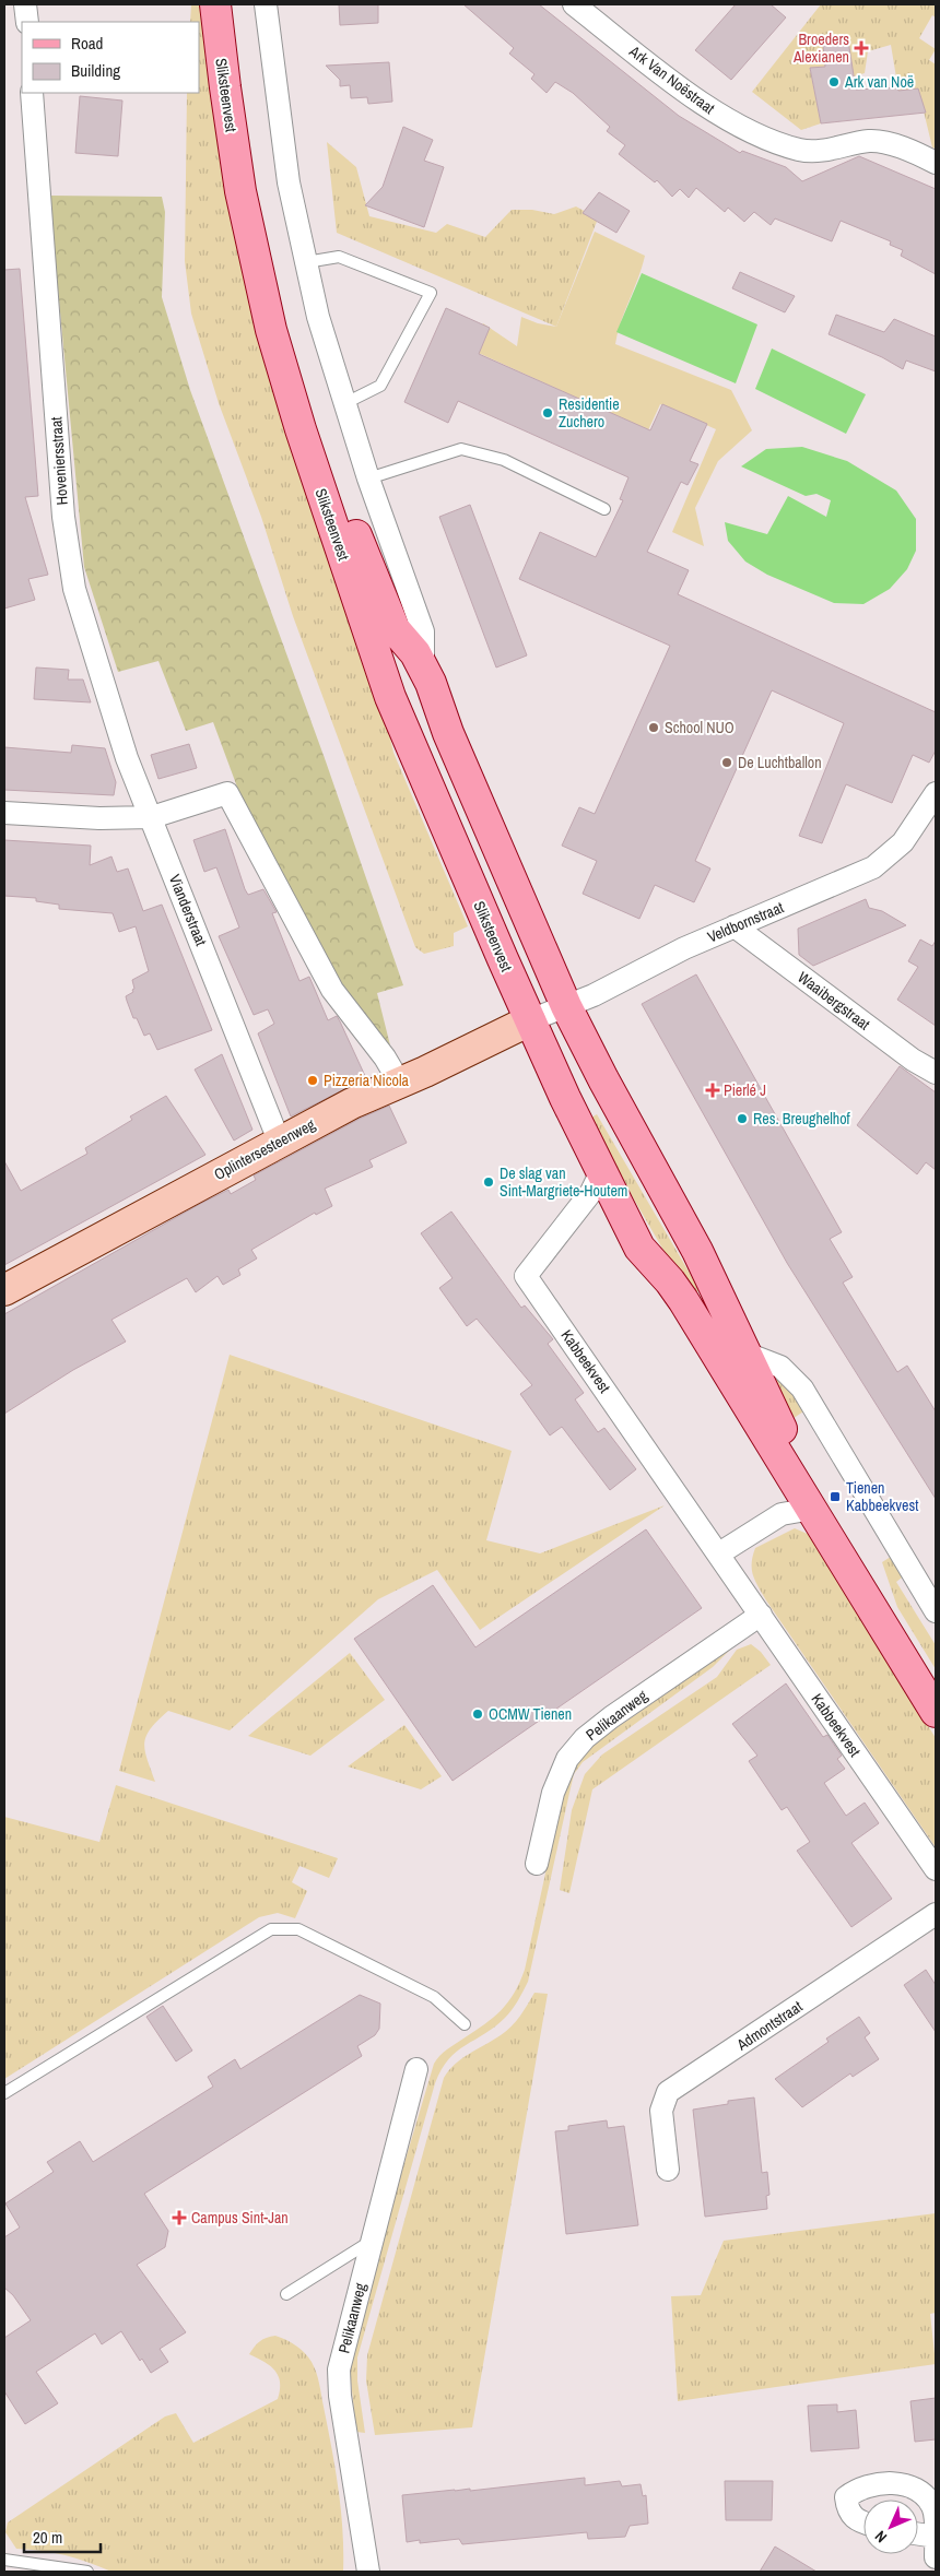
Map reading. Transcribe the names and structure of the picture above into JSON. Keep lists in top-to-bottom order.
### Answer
{
  "streets": {
    "main road": ["Sliksteenvest"],
    "street": [
      "Ark Van Noëstraat",
      "Hoveniersstraat",
      "Vianderstraat",
      "Veldbornstraat",
      "Waaibergstraat",
      "Oplintersesteenweg",
      "Kabbeekvest",
      "Pelikaanweg",
      "Admontstraat"
    ]
  },
  "crossings": [
    ["Sliksteenvest", "Veldbornstraat"],
    ["Sliksteenvest", "Oplintersesteenweg"],
    ["Hoveniersstraat", "Vianderstraat"],
    ["Vianderstraat", "Oplintersesteenweg"],
    ["Veldbornstraat", "Waaibergstraat"],
    ["Veldbornstraat", "Oplintersesteenweg"],
    ["Kabbeekvest", "Pelikaanweg"]
  ],
  "places": {
    "health": ["Broeders Alexianen", "Pierlé J", "Campus Sint-Jan"],
    "other": [
      "Ark van Noë",
      "Residentie Zuchero",
      "School NUO",
      "De Luchtballon",
      "Pizzeria Nicola",
      "Res. Breughelhof",
      "De slag van Sint-Margriete-Houtem",
      "OCMW Tienen"
    ],
    "transit": ["Tienen Kabbeekvest"]
  },
  "legend": ["Road", "Building"],
  "scale_bar": "20 m",
  "north": "bottom left"
}
